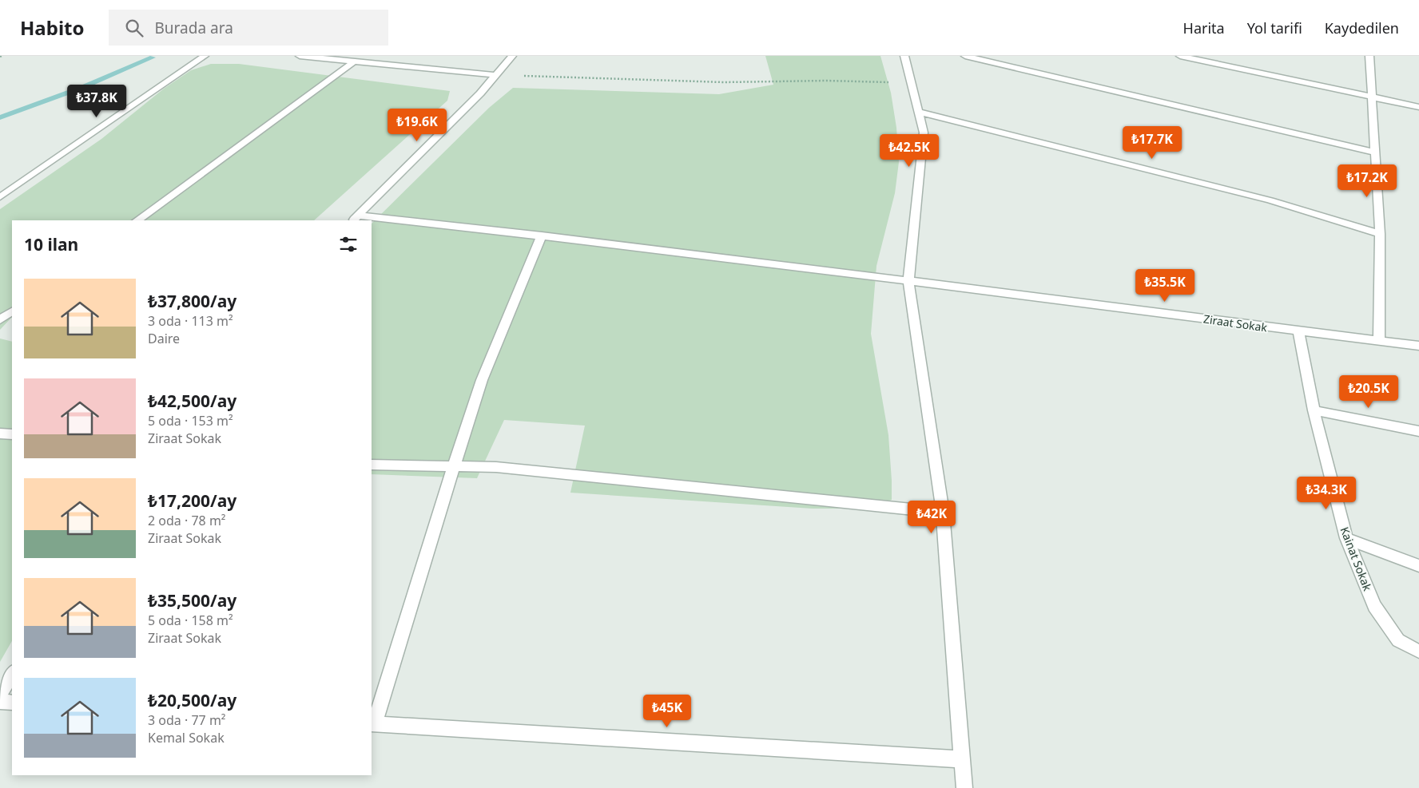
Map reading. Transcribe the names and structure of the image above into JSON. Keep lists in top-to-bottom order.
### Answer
{
  "streets": {
    "street": ["Ziraat Sokak", "Kainat Sokak"]
  },
  "crossings": [
    ["Ziraat Sokak", "Kainat Sokak"]
  ],
  "page": {
    "header": "Habito",
    "search": "Burada ara",
    "nav": ["Harita", "Yol tarifi", "Kaydedilen"],
    "price": [
      "₺37.8K",
      "₺19.6K",
      "₺17.7K",
      "₺42.5K",
      "₺17.2K",
      "₺35.5K",
      "₺20.5K",
      "₺34.3K",
      "₺42K",
      "₺45K"
    ],
    "heading": "10 ilan",
    "list": [
      {
        "name": "₺37,800/ay",
        "note": "3 oda · 113 m² · Daire"
      },
      {
        "name": "₺42,500/ay",
        "note": "5 oda · 153 m² · Ziraat Sokak"
      },
      {
        "name": "₺17,200/ay",
        "note": "2 oda · 78 m² · Ziraat Sokak"
      },
      {
        "name": "₺35,500/ay",
        "note": "5 oda · 158 m² · Ziraat Sokak"
      },
      {
        "name": "₺20,500/ay",
        "note": "3 oda · 77 m² · Kemal Sokak"
      }
    ]
  }
}
